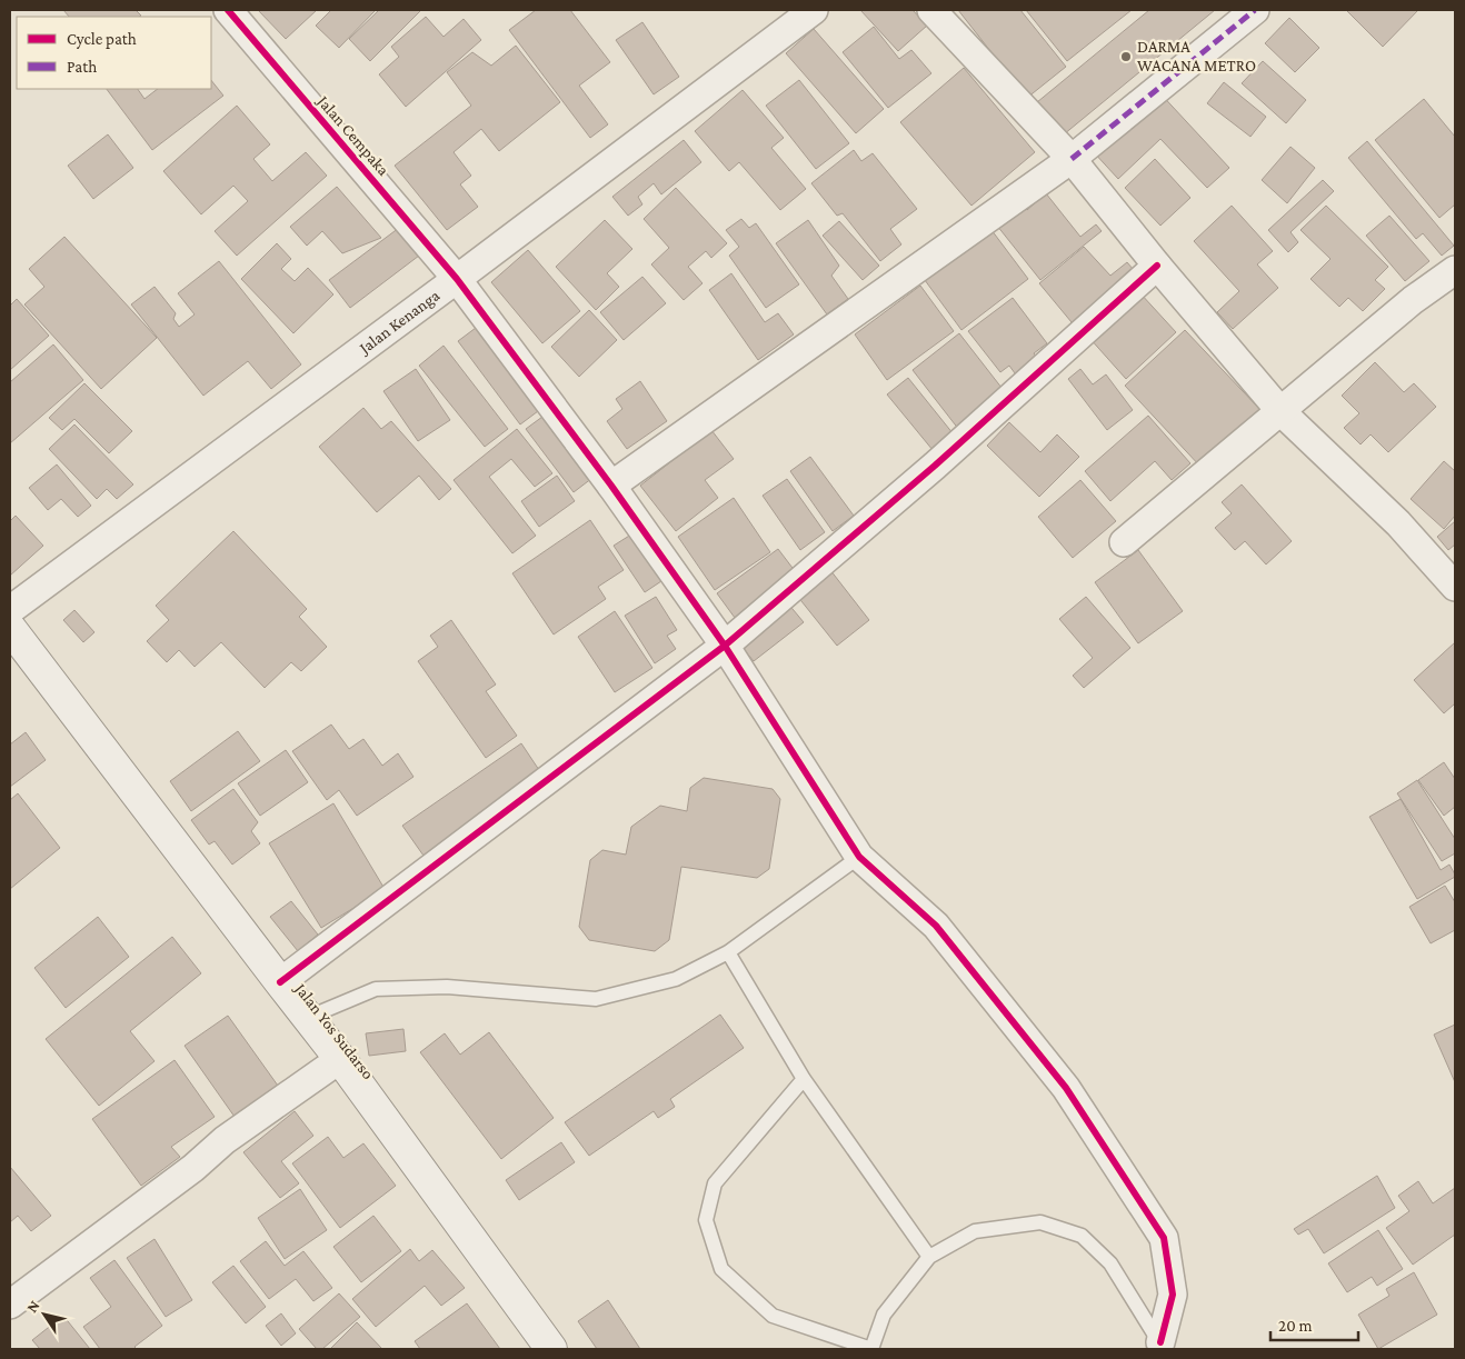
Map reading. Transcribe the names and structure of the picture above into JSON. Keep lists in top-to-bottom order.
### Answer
{
  "streets": {
    "street": ["Jalan Cempaka", "Jalan Kenanga", "Jalan Yos Sudarso"]
  },
  "crossings": [
    ["Jalan Cempaka", "Jalan Kenanga"]
  ],
  "places": ["DARMA WACANA METRO"],
  "legend": ["Cycle path", "Path"],
  "scale_bar": "20 m",
  "north": "top left"
}
